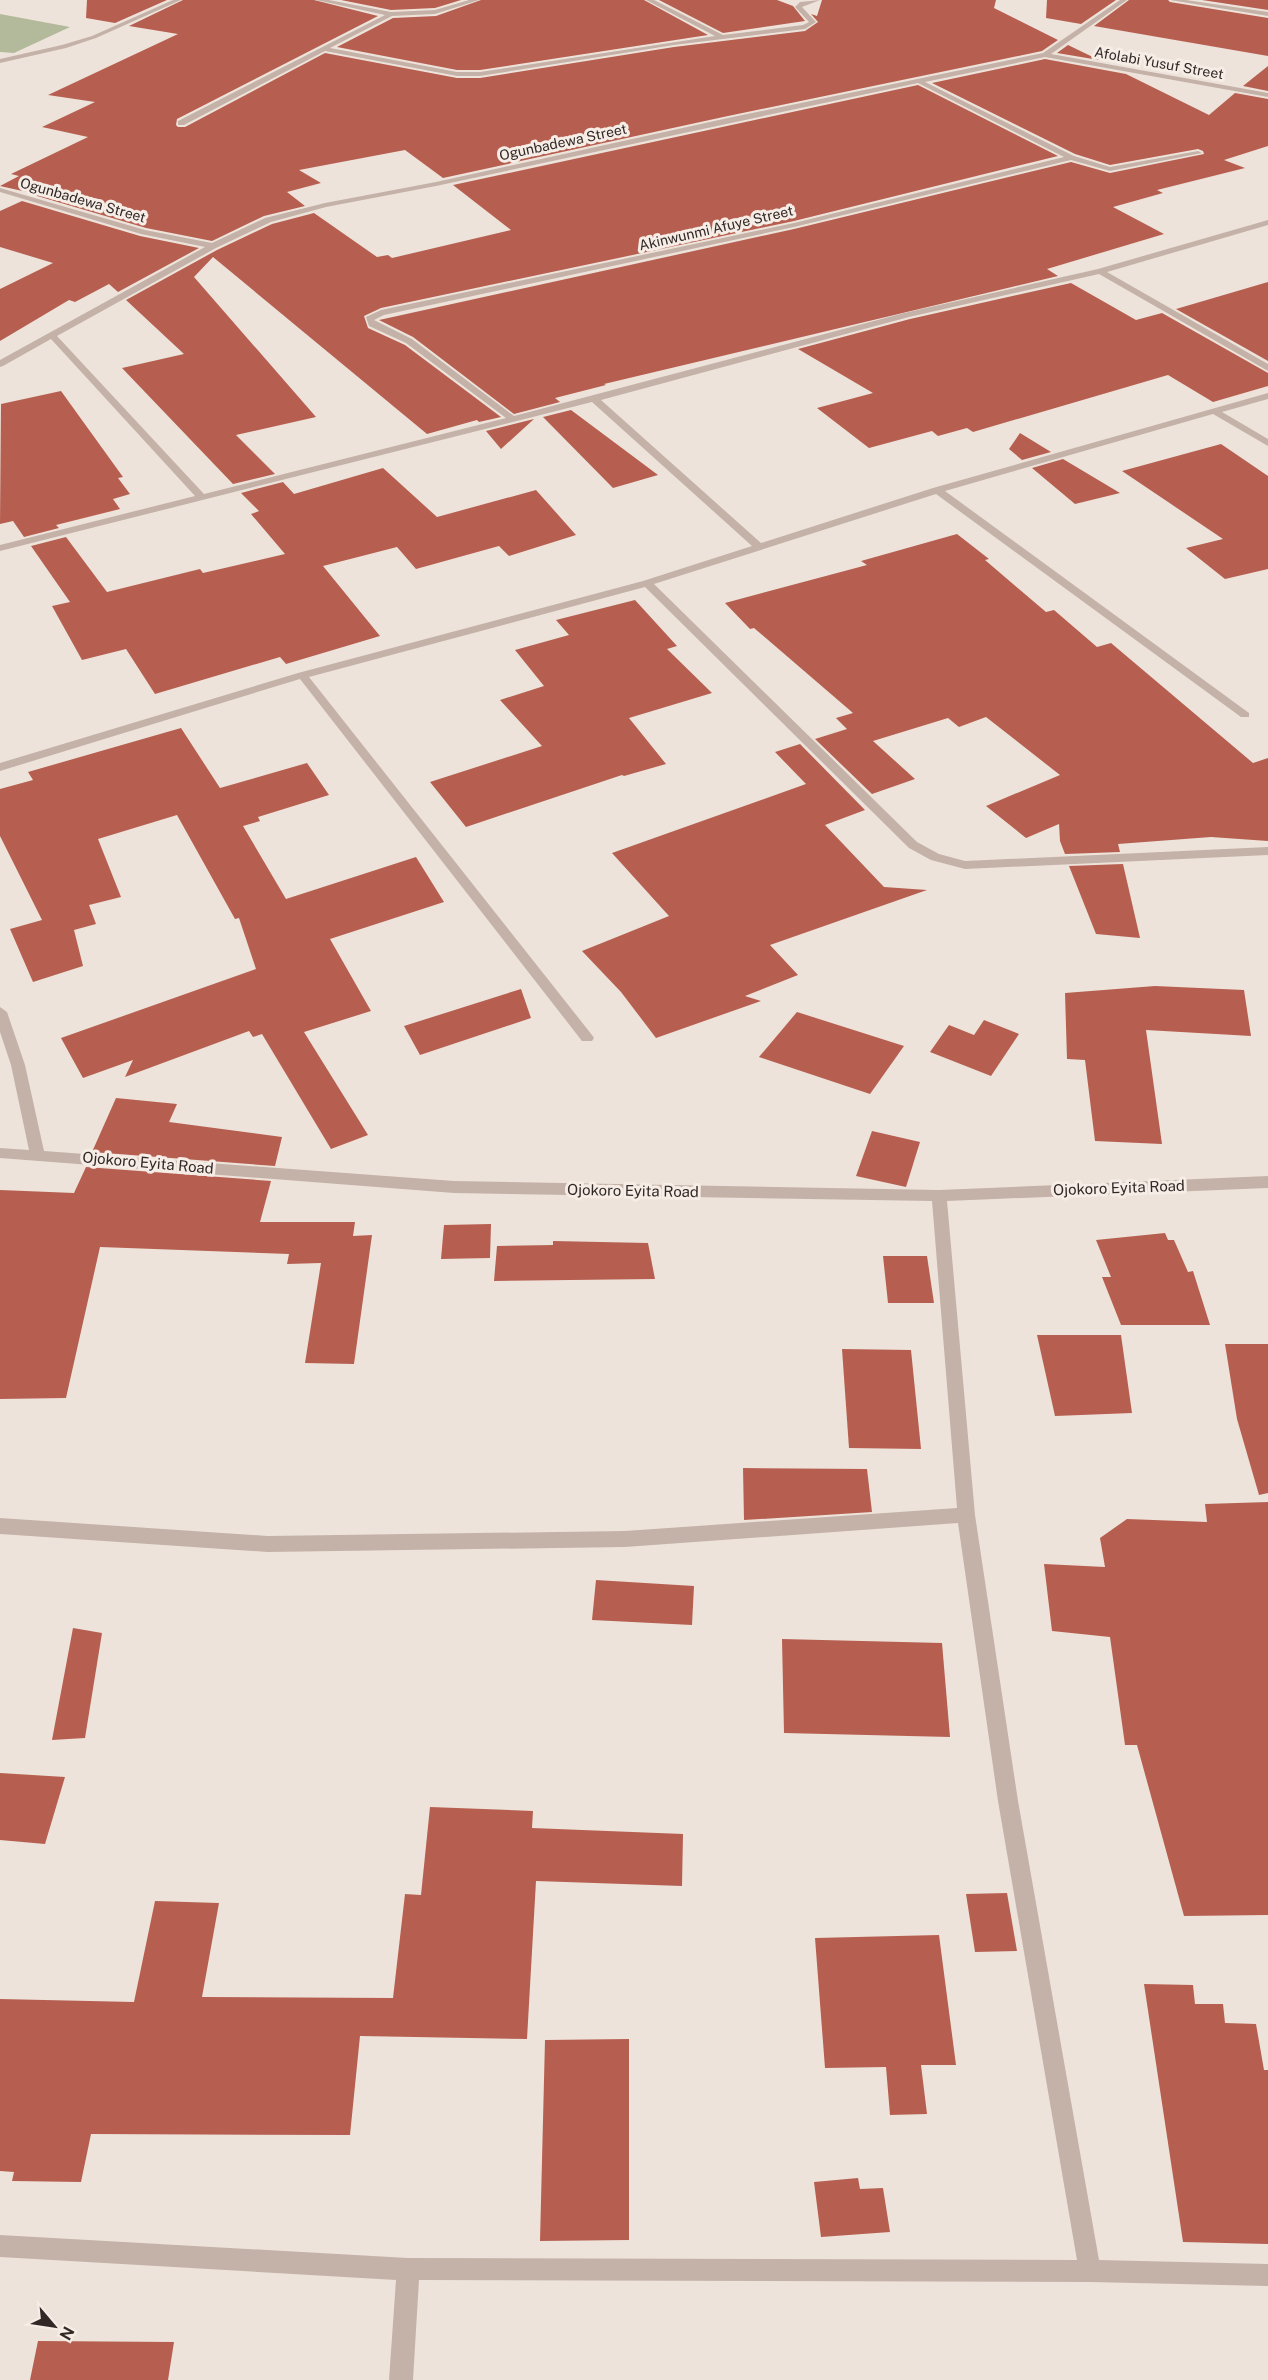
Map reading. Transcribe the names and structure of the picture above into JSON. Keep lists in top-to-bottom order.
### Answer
{
  "streets": {
    "street": [
      "Afolabi Yusuf Street",
      "Ogunbadewa Street",
      "Akinwunmi Afuye Street",
      "Ojokoro Eyita Road"
    ]
  },
  "crossings": [
    ["Afolabi Yusuf Street", "Ogunbadewa Street"]
  ],
  "north": "bottom right"
}
